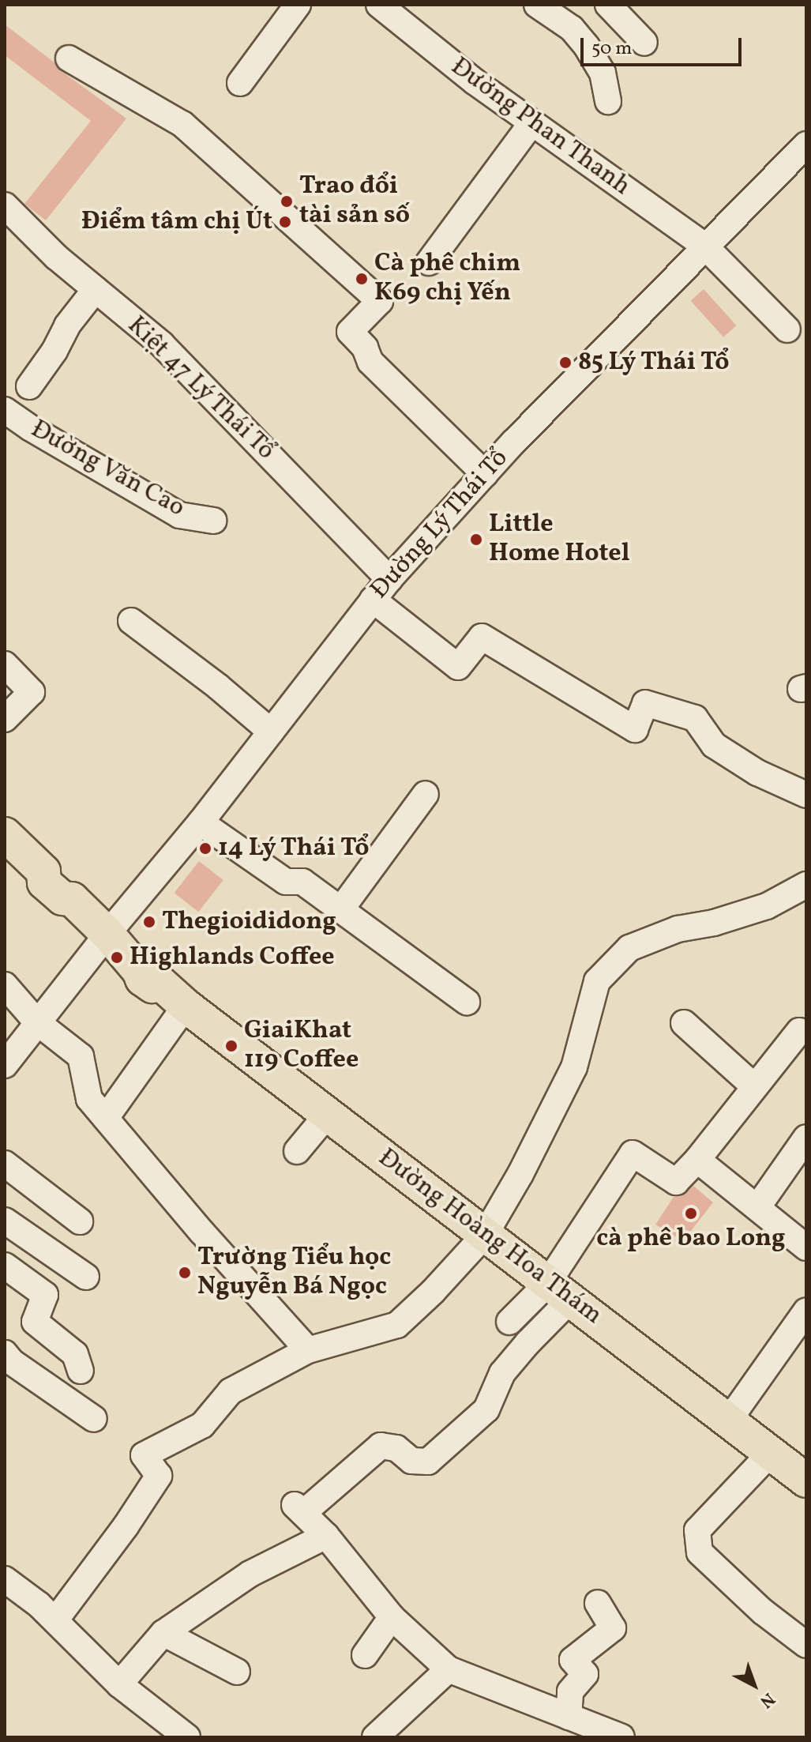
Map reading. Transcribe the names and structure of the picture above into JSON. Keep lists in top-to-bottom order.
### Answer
{
  "streets": {
    "main road": ["Đường Hoàng Hoa Thám"],
    "street": [
      "Đường Phan Thanh",
      "Kiệt 47 Lý Thái Tổ",
      "Đường Văn Cao",
      "Đường Lý Thái Tổ"
    ]
  },
  "crossings": [
    ["Đường Phan Thanh", "Đường Lý Thái Tổ"],
    ["Kiệt 47 Lý Thái Tổ", "Đường Lý Thái Tổ"],
    ["Đường Lý Thái Tổ", "Đường Hoàng Hoa Thám"]
  ],
  "places": [
    "Trao đổi tài sản số",
    "Điểm tâm chị Út",
    "Cà phê chim K69 chị Yến",
    "85 Lý Thái Tổ",
    "Little Home Hotel",
    "14 Lý Thái Tổ",
    "Thegioididong",
    "Highlands Coffee",
    "GiaiKhat 119 Coffee",
    "cà phê bao Long",
    "Trường Tiểu học Nguyễn Bá Ngọc"
  ],
  "scale_bar": "50 m",
  "north": "bottom right"
}
